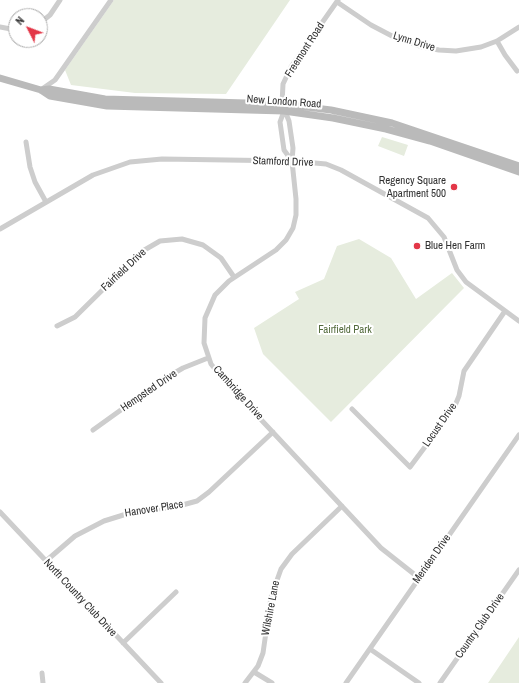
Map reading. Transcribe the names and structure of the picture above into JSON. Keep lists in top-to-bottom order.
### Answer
{
  "streets": {
    "main road": ["New London Road"],
    "street": [
      "Lynn Drive",
      "Freemont Road",
      "Stamford Drive",
      "Fairfield Drive",
      "Hempsted Drive",
      "Cambridge Drive",
      "Locust Drive",
      "Hanover Place",
      "Meriden Drive",
      "North Country Club Drive",
      "Wilshire Lane",
      "Country Club Drive"
    ]
  },
  "crossings": [
    ["Lynn Drive", "Freemont Road"],
    ["Freemont Road", "New London Road"],
    ["Freemont Road", "Cambridge Drive"],
    ["New London Road", "Cambridge Drive"],
    ["Stamford Drive", "Cambridge Drive"],
    ["Stamford Drive", "Locust Drive"],
    ["Fairfield Drive", "Cambridge Drive"],
    ["Hempsted Drive", "Cambridge Drive"],
    ["Cambridge Drive", "Hanover Place"],
    ["Cambridge Drive", "Meriden Drive"],
    ["Cambridge Drive", "Wilshire Lane"],
    ["Hanover Place", "North Country Club Drive"]
  ],
  "parks": ["Fairfield Park"],
  "places": ["Regency Square Apartment 500", "Blue Hen Farm"],
  "north": "top left"
}
